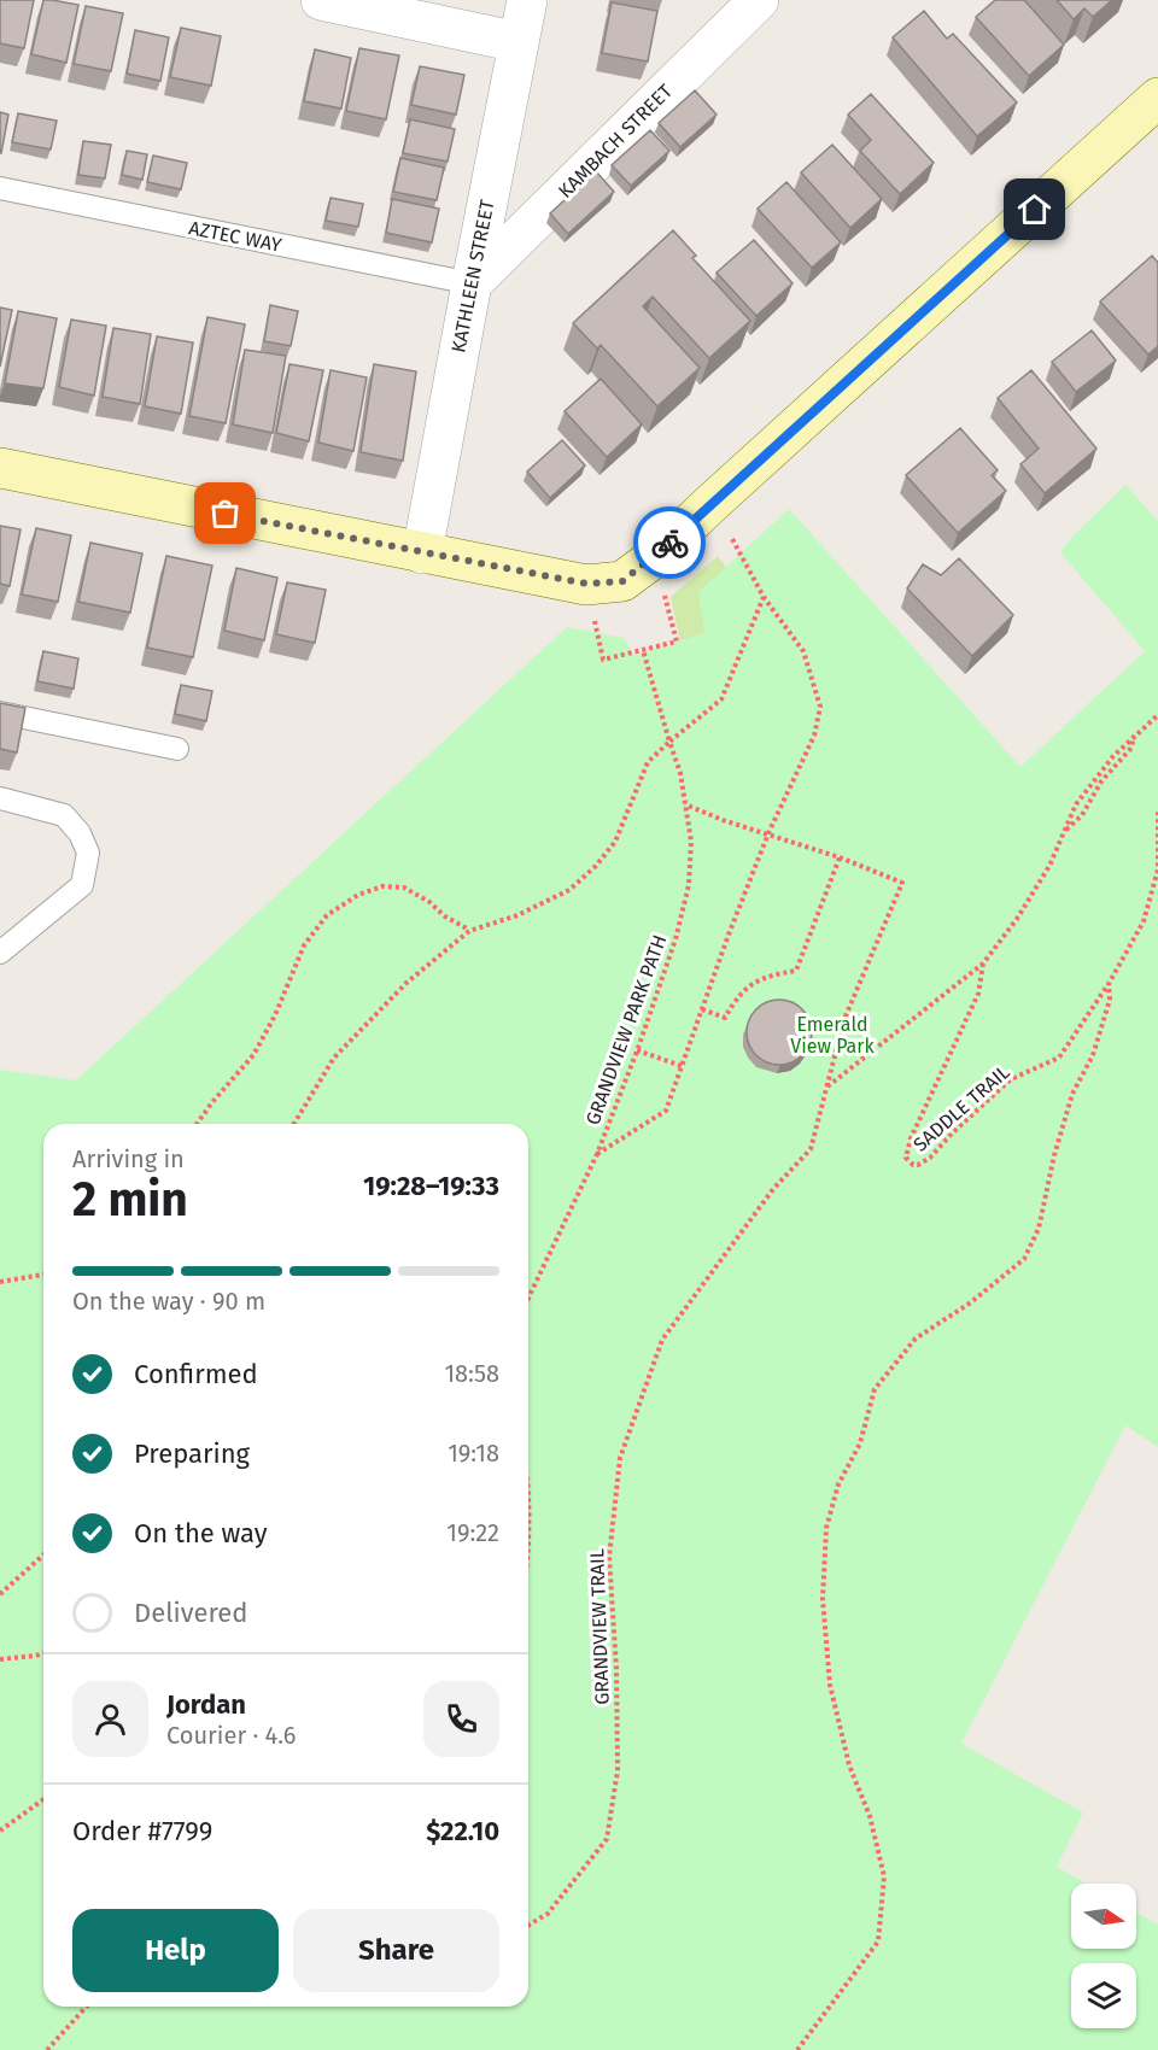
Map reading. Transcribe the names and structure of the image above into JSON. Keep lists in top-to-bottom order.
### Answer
{
  "streets": {
    "street": ["KAMBACH STREET", "KATHLEEN STREET"],
    "lane": ["AZTEC WAY"],
    "path": ["GRANDVIEW PARK PATH", "SADDLE TRAIL", "GRANDVIEW TRAIL"]
  },
  "crossings": [
    ["KAMBACH STREET", "AZTEC WAY"],
    ["KAMBACH STREET", "KATHLEEN STREET"],
    ["AZTEC WAY", "KATHLEEN STREET"],
    ["SADDLE TRAIL", "GRANDVIEW TRAIL"]
  ],
  "parks": ["Emerald View Park"],
  "north": "right",
  "page": {
    "heading": ["2 min", "Arriving in", "19:28–19:33"],
    "panel": [
      "Jordan",
      "Courier · 4.6",
      "Order #7799",
      "$22.10"
    ],
    "bar": "On the way · 90 m",
    "list": [
      ["Confirmed", "18:58"],
      ["Preparing", "19:18"],
      ["On the way", "19:22"],
      "Delivered"
    ],
    "buttons": ["Help", "Share"]
  }
}
